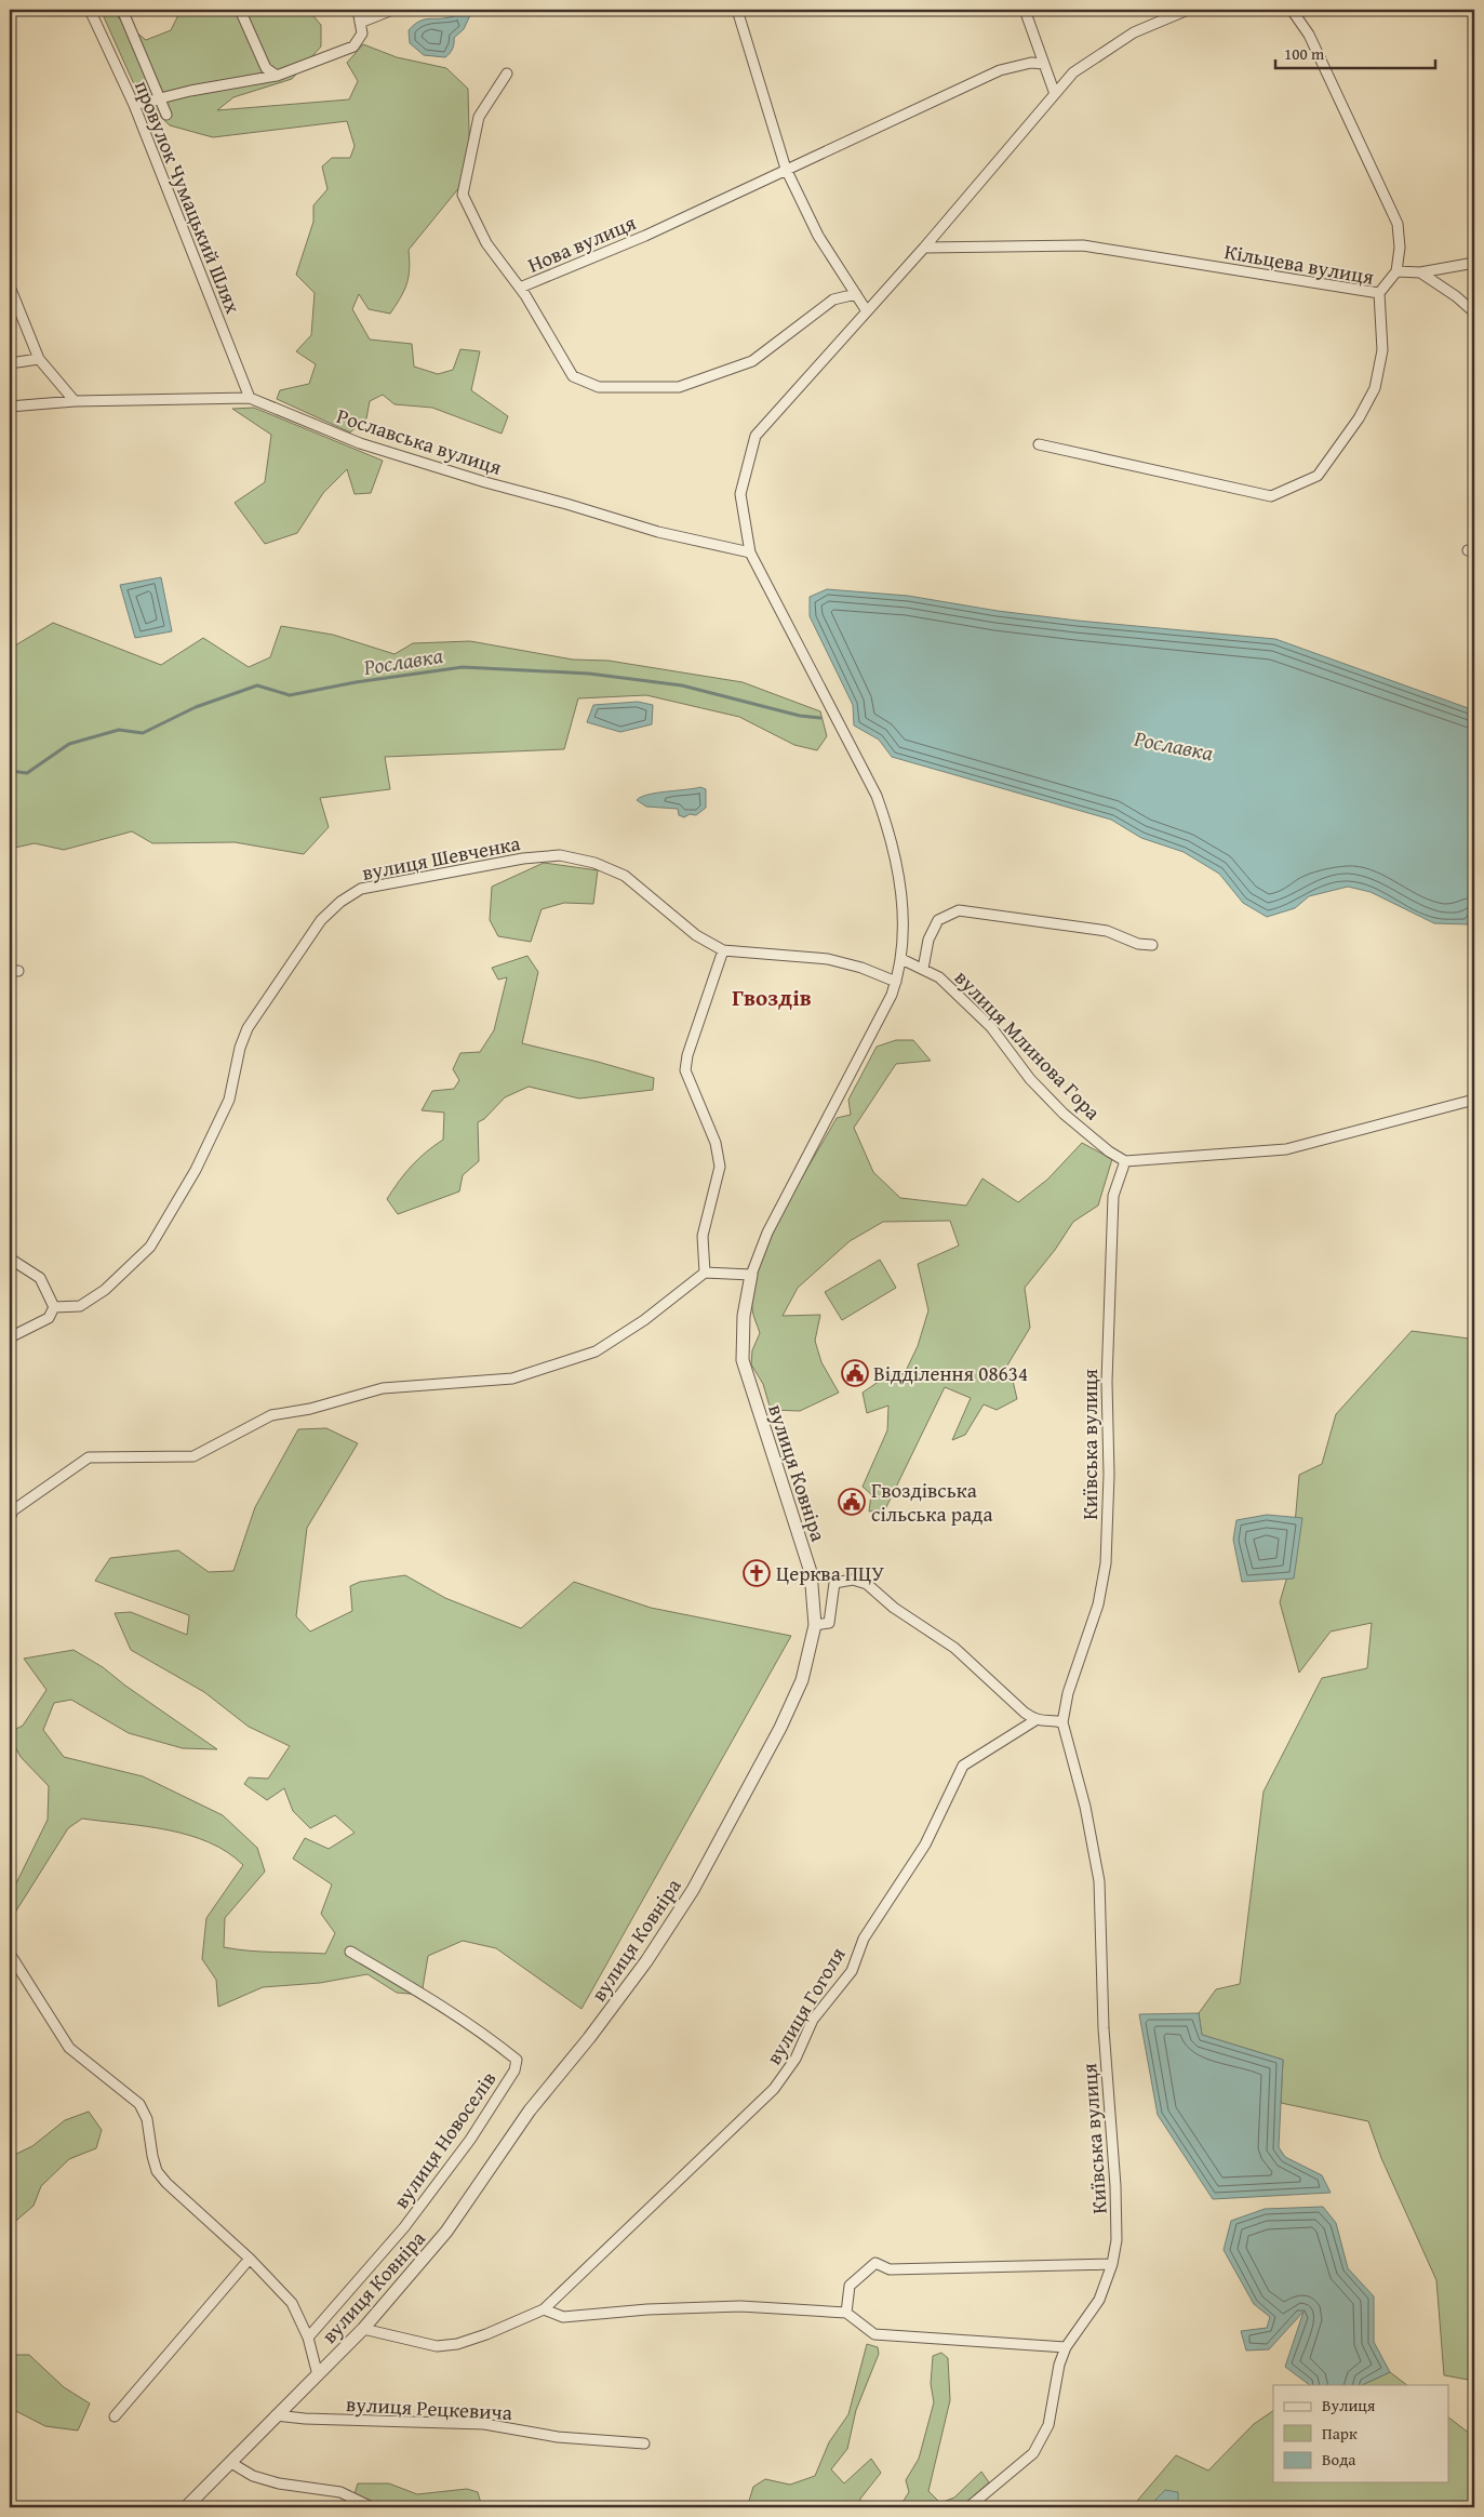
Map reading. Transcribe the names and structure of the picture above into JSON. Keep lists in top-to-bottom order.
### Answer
{
  "streets": {
    "street": [
      "провулок Чумацький Шлях",
      "Нова вулиця",
      "Кільцева вулиця",
      "Рославська вулиця",
      "вулиця Шевченка",
      "вулиця Млинова Гора",
      "Київська вулиця",
      "вулиця Ковніра",
      "вулиця Гоголя",
      "вулиця Новоселів",
      "вулиця Рецкевича"
    ]
  },
  "crossings": [
    ["провулок Чумацький Шлях", "Рославська вулиця"],
    ["вулиця Млинова Гора", "Київська вулиця"],
    ["вулиця Ковніра", "вулиця Гоголя"],
    ["вулиця Ковніра", "вулиця Рецкевича"]
  ],
  "districts": ["Гвоздів"],
  "water": ["Рославка"],
  "places": {
    "public building": ["Відділення 08634", "Гвоздівська сільська рада"],
    "church": ["Церква ПЦУ"]
  },
  "legend": ["Вулиця", "Парк", "Вода"],
  "scale_bar": "100 m"
}
